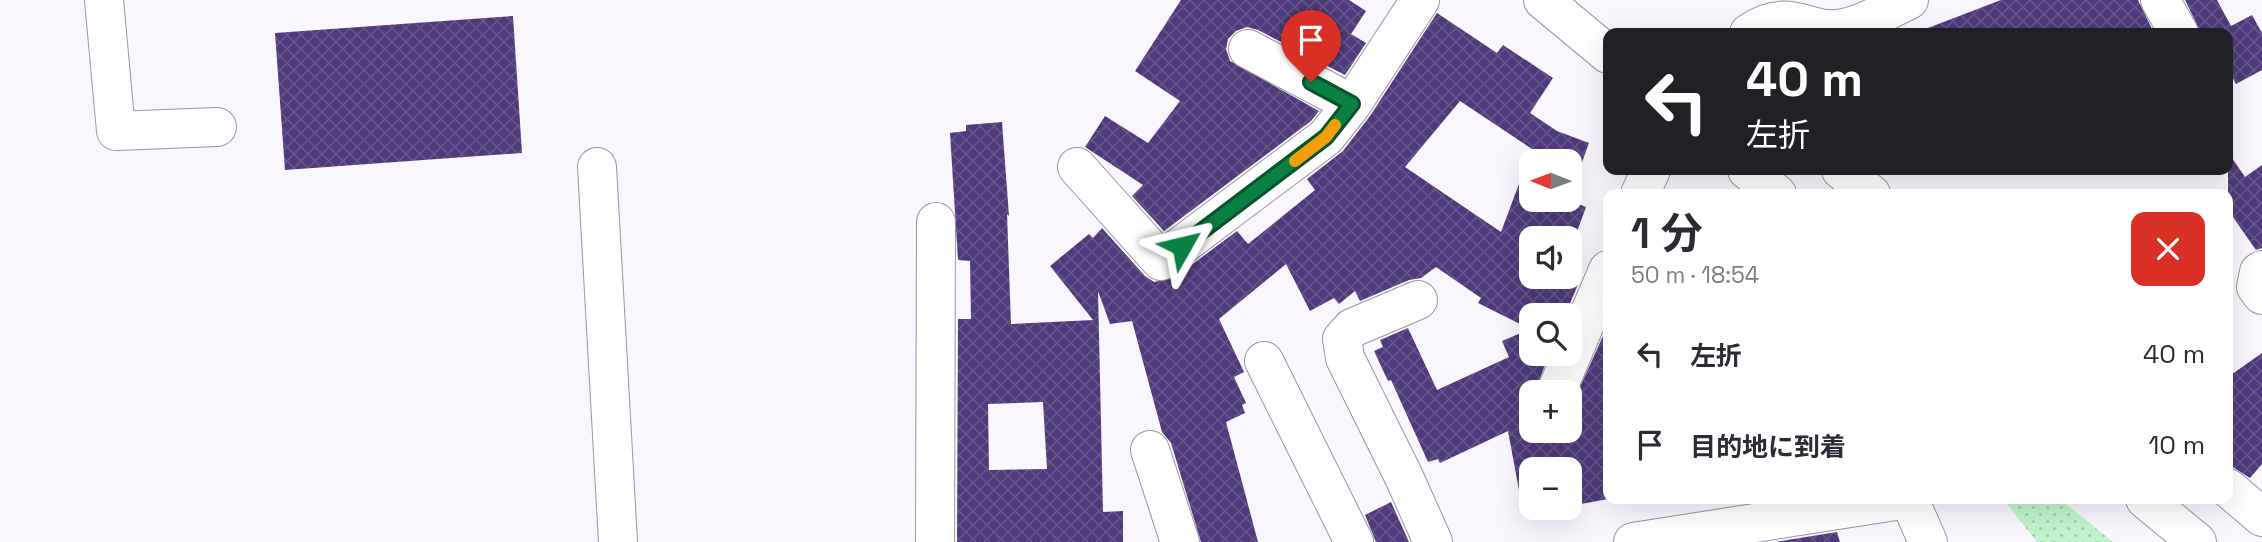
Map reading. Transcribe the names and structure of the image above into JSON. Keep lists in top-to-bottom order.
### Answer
{
  "north": "left",
  "page": {
    "turn": ["40 m", "左折"],
    "map_buttons": ["+", "−"],
    "heading": ["1 分", "50 m · 18:54"],
    "list": [
      {
        "name": "左折",
        "value": "40 m"
      },
      {
        "name": "目的地に到着",
        "value": "10 m"
      }
    ]
  }
}
